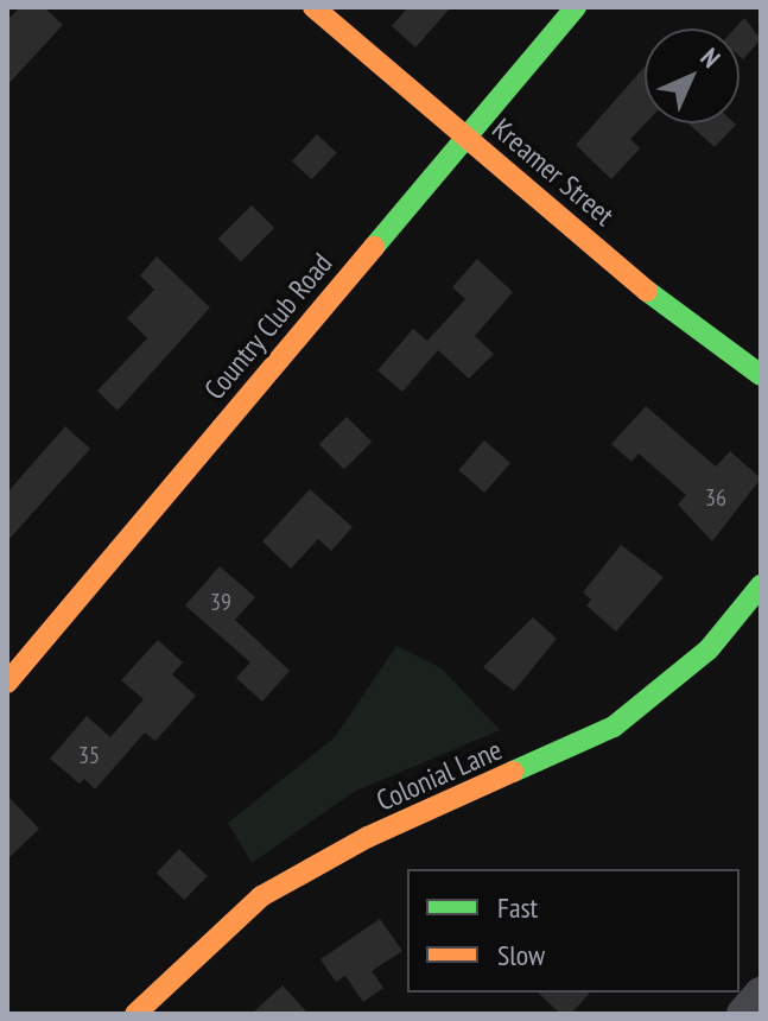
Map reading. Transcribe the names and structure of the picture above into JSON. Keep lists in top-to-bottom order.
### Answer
{
  "streets": {
    "street": ["Kreamer Street", "Country Club Road", "Colonial Lane"]
  },
  "crossings": [
    ["Kreamer Street", "Country Club Road"]
  ],
  "house_numbers": ["36", "39", "35"],
  "legend": ["Fast", "Slow"],
  "north": "top right"
}
